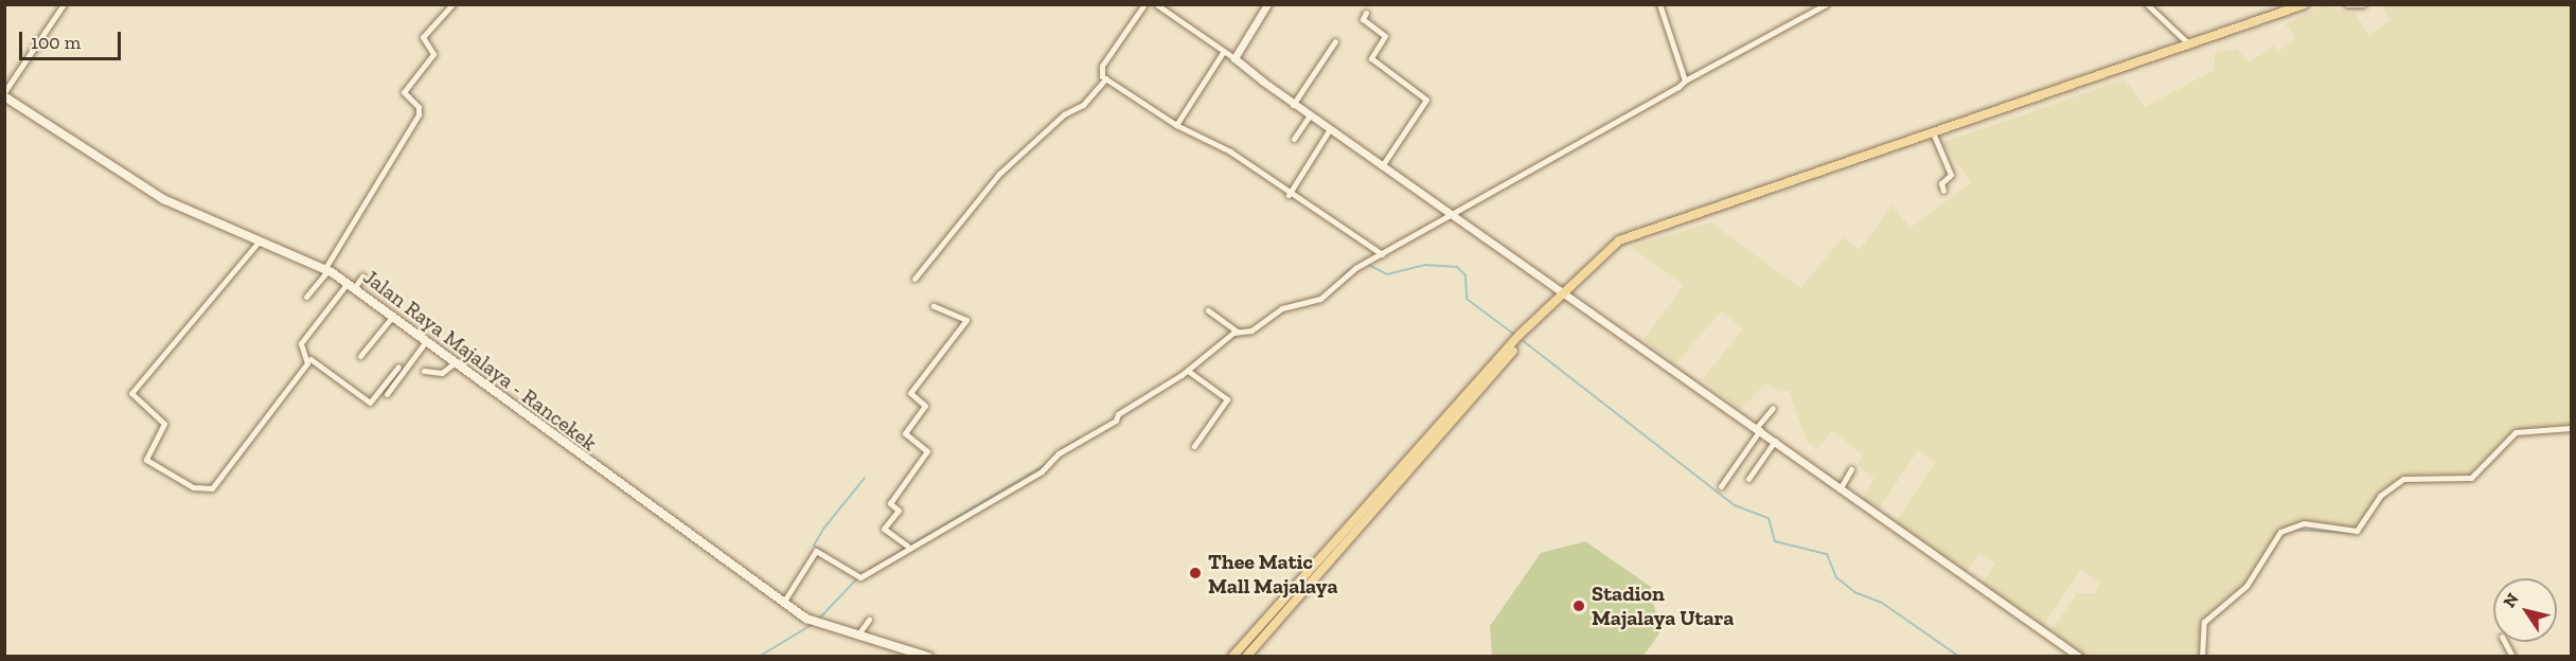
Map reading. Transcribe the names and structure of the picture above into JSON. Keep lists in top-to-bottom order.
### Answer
{
  "streets": {
    "main road": ["Jalan Raya Majalaya - Rancekek"]
  },
  "places": ["Thee Matic Mall Majalaya", "Stadion Majalaya Utara"],
  "scale_bar": "100 m",
  "north": "top left"
}
